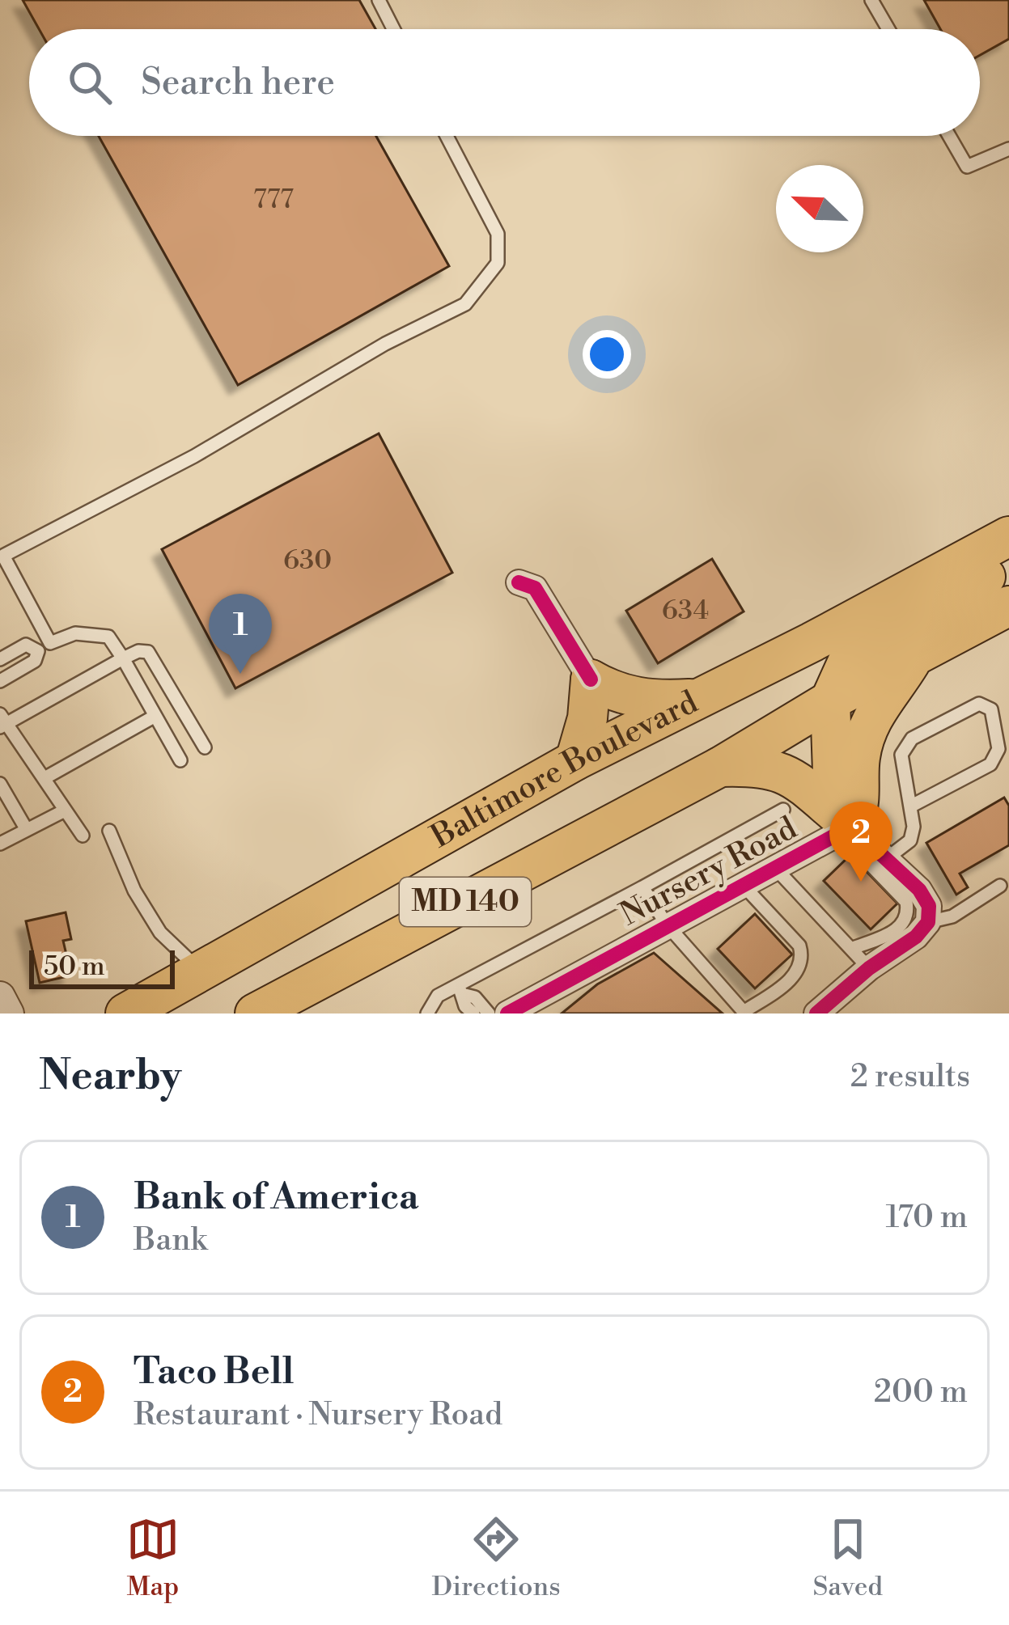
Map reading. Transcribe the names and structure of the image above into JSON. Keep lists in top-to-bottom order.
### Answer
{
  "streets": {
    "highway": ["Baltimore Boulevard", "MD 140"],
    "street": ["Nursery Road"]
  },
  "house_numbers": ["777", "630", "634"],
  "scale_bar": "50 m",
  "north": "top left",
  "page": {
    "search": "Search here",
    "pins": ["1", "2"],
    "scale": "50 m",
    "heading": ["Nearby", "2 results"],
    "list": [
      {
        "mark": "1",
        "name": "Bank of America",
        "note": "Bank",
        "value": "170 m"
      },
      {
        "mark": "2",
        "name": "Taco Bell",
        "note": "Restaurant · Nursery Road",
        "value": "200 m"
      }
    ],
    "nav": ["Map", "Directions", "Saved"]
  }
}
